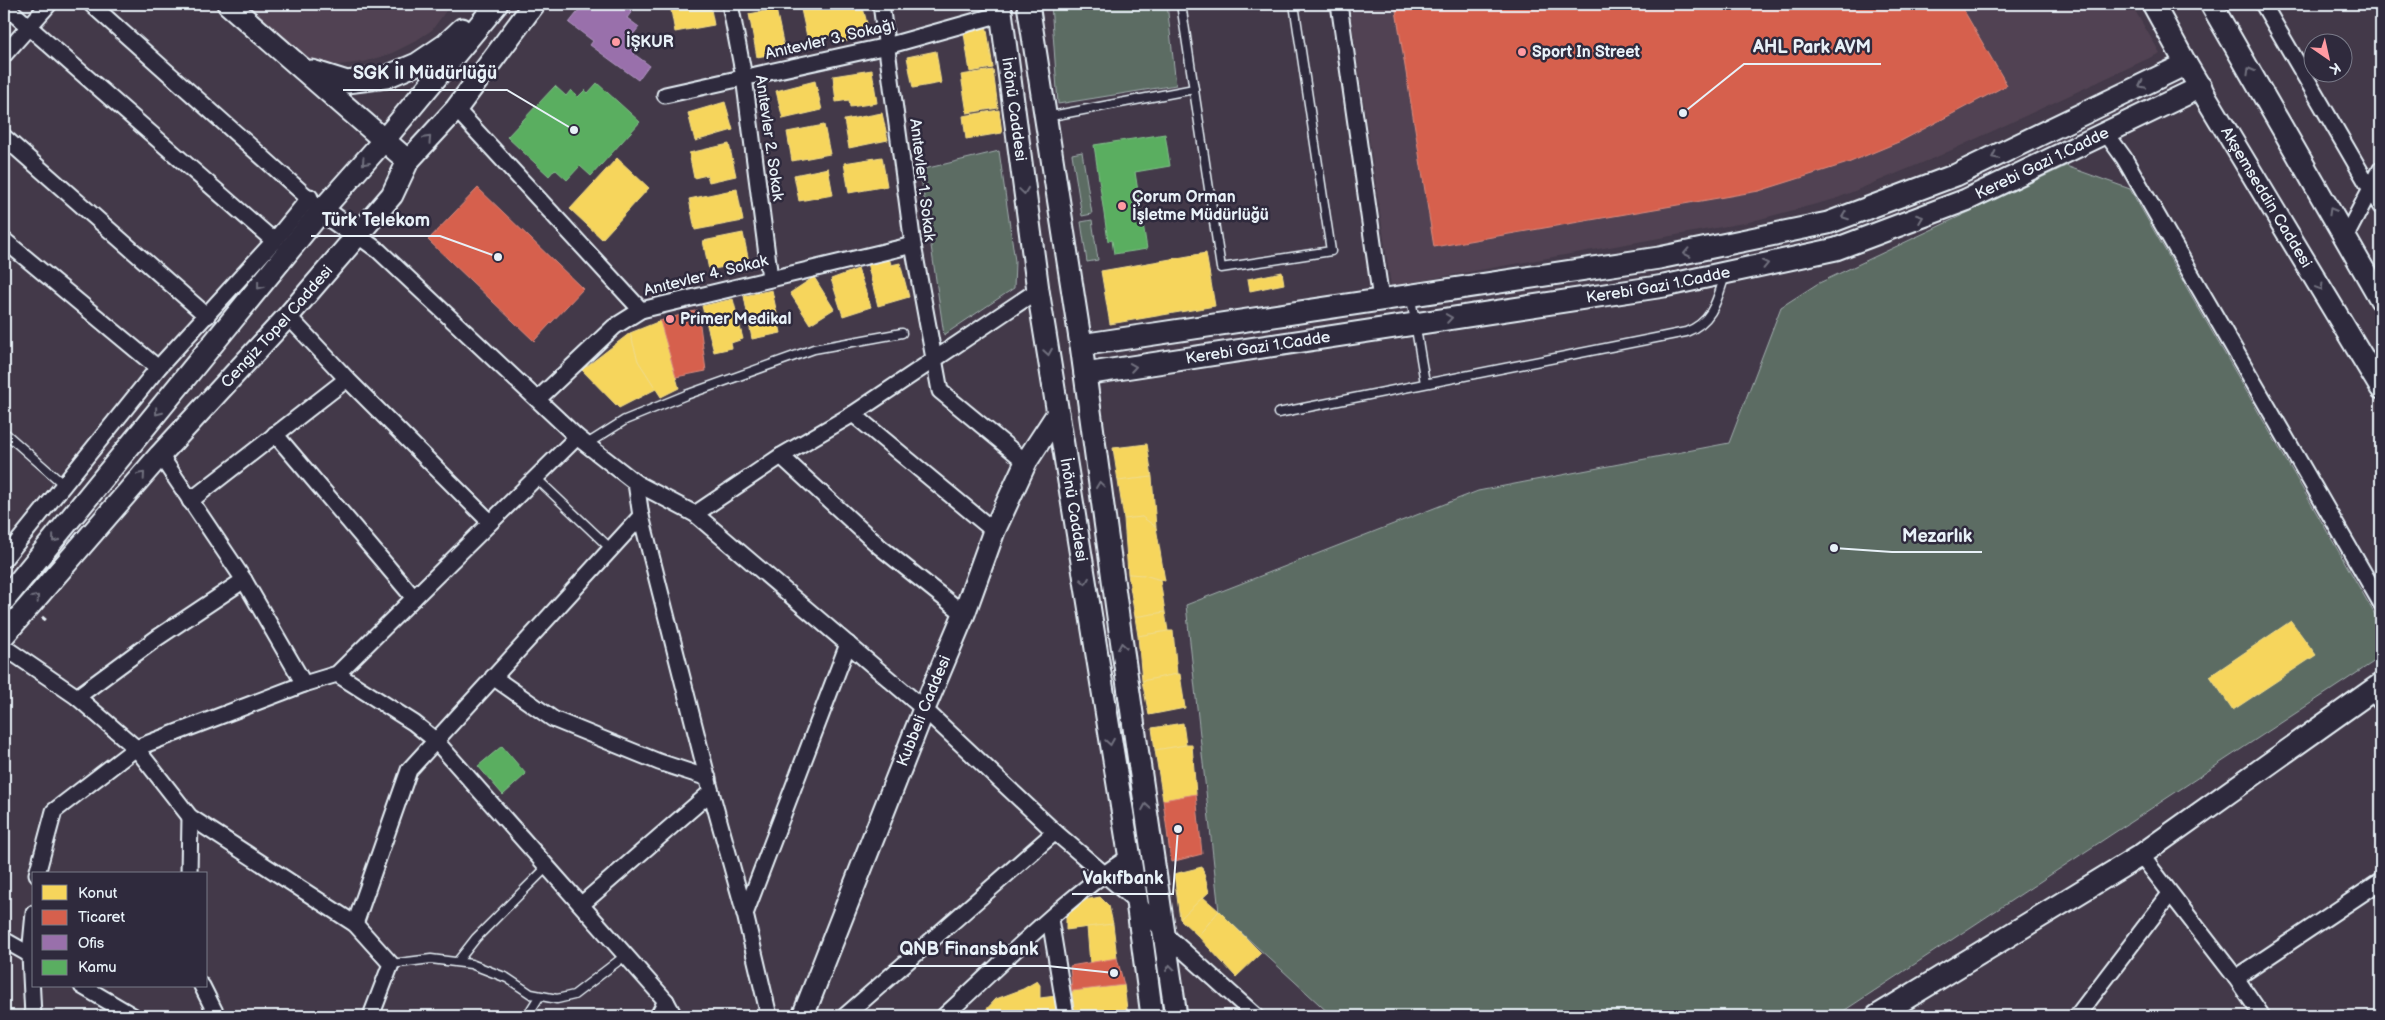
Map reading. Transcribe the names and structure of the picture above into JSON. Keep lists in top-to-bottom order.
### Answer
{
  "streets": {
    "street": [
      "Anıtevler 3. Sokağı",
      "İnönü Caddesi",
      "Anıtevler 2. Sokak",
      "Kerebi Gazi 1.Cadde",
      "Anıtevler 1. Sokak",
      "Akşemseddin Caddesi",
      "Anıtevler 4. Sokak",
      "Cengiz Topel Caddesi",
      "Kubbeli Caddesi"
    ]
  },
  "crossings": [
    ["Anıtevler 3. Sokağı", "İnönü Caddesi"],
    ["Anıtevler 3. Sokağı", "Anıtevler 2. Sokak"],
    ["Anıtevler 3. Sokağı", "Anıtevler 1. Sokak"],
    ["İnönü Caddesi", "Kerebi Gazi 1.Cadde"],
    ["İnönü Caddesi", "Kubbeli Caddesi"],
    ["Anıtevler 2. Sokak", "Anıtevler 4. Sokak"],
    ["Kerebi Gazi 1.Cadde", "Akşemseddin Caddesi"],
    ["Anıtevler 1. Sokak", "Anıtevler 4. Sokak"],
    ["Anıtevler 1. Sokak", "Kubbeli Caddesi"]
  ],
  "places": [
    "İŞKUR",
    "Sport In Street",
    "AHL Park AVM",
    "SGK İl Müdürlüğü",
    "Çorum Orman İşletme Müdürlüğü",
    "Türk Telekom",
    "Primer Medikal",
    "Mezarlık",
    "Vakıfbank",
    "QNB Finansbank"
  ],
  "legend": [
    "Konut",
    "Ticaret",
    "Ofis",
    "Kamu"
  ],
  "north": "bottom right"
}
